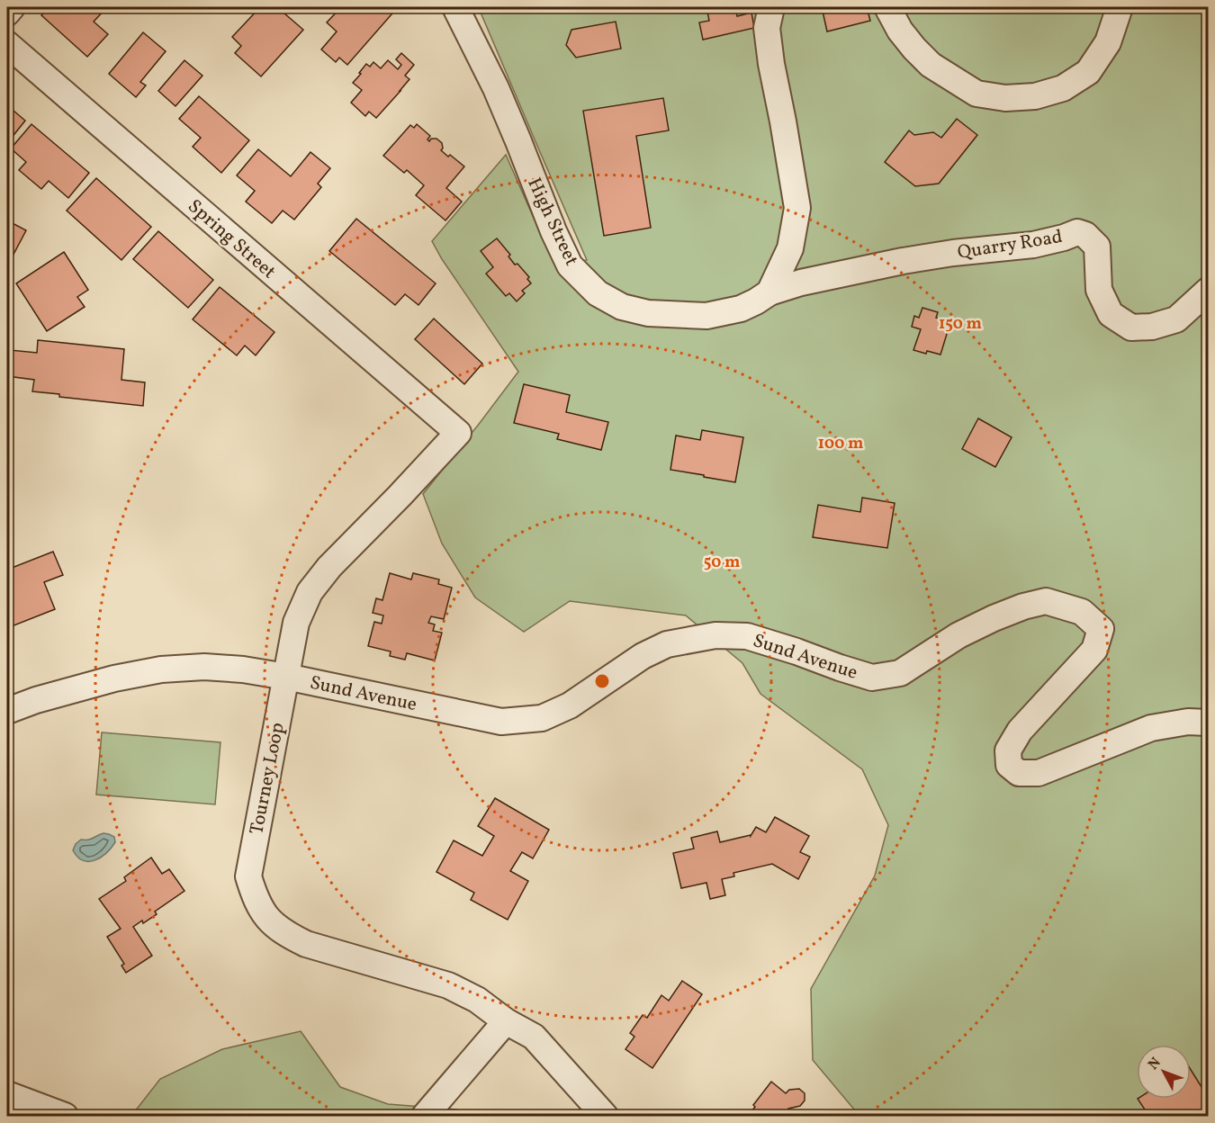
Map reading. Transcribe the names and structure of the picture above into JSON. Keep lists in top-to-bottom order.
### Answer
{
  "streets": {
    "street": [
      "High Street",
      "Spring Street",
      "Quarry Road",
      "Sund Avenue",
      "Tourney Loop"
    ]
  },
  "crossings": [
    ["High Street", "Quarry Road"],
    ["Spring Street", "Tourney Loop"],
    ["Sund Avenue", "Tourney Loop"]
  ],
  "north": "top left",
  "rings": ["150 m", "100 m", "50 m"]
}
